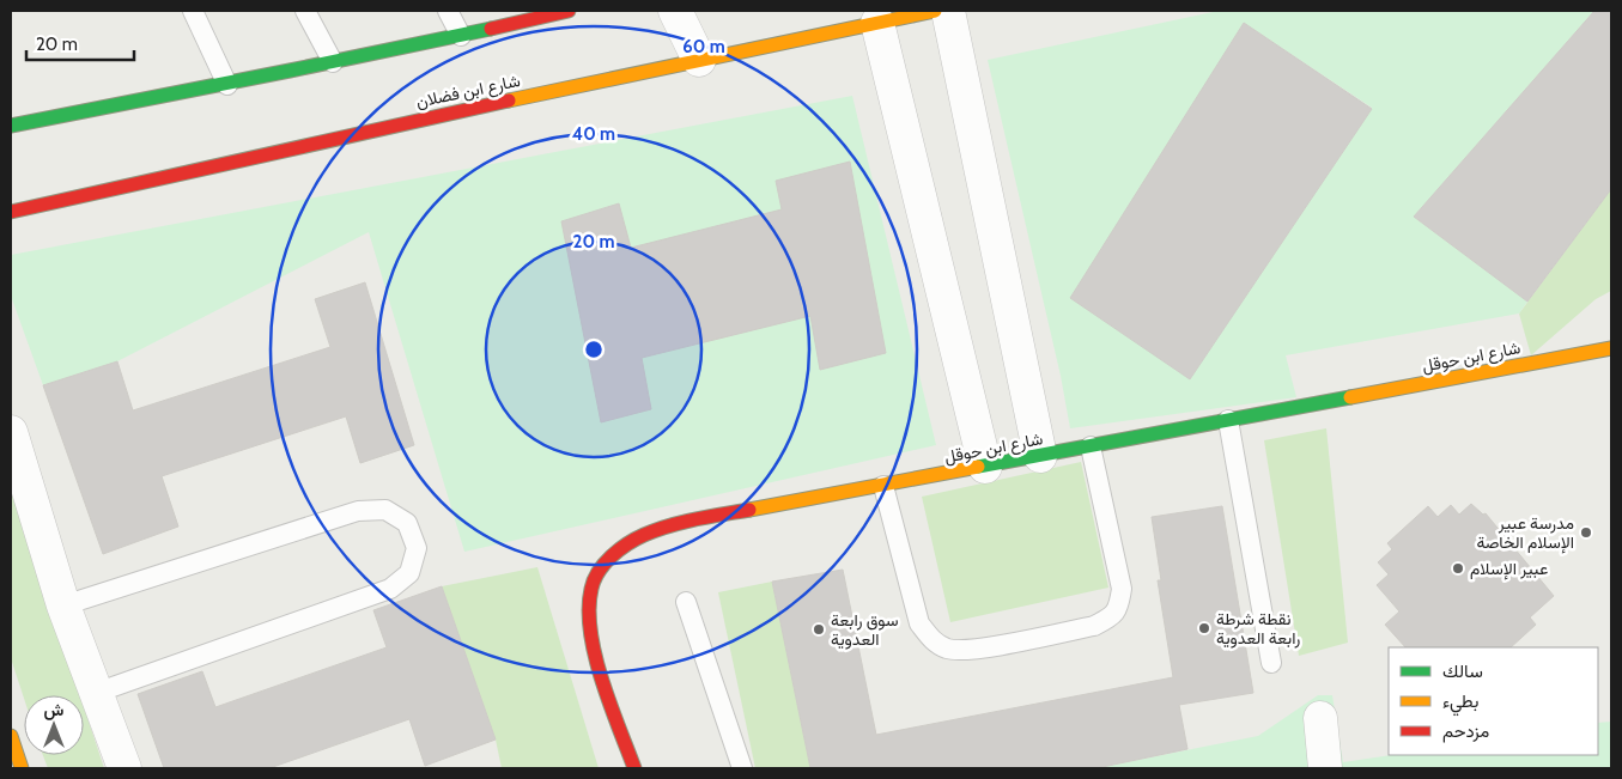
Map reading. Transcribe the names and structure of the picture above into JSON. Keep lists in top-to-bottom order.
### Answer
{
  "streets": {
    "street": ["شارع ابن فضلان", "شارع ابن حوقل"]
  },
  "places": [
    "مدرسة عبير الإسلام الخاصة",
    "عبير الإسلام",
    "نقطة شرطة رابعة العدوية",
    "سوق رابعة العدوية"
  ],
  "legend": ["سالك", "بطيء", "مزدحم"],
  "scale_bar": "20 m",
  "north": "top",
  "rings": ["60 m", "40 m", "20 m"]
}
